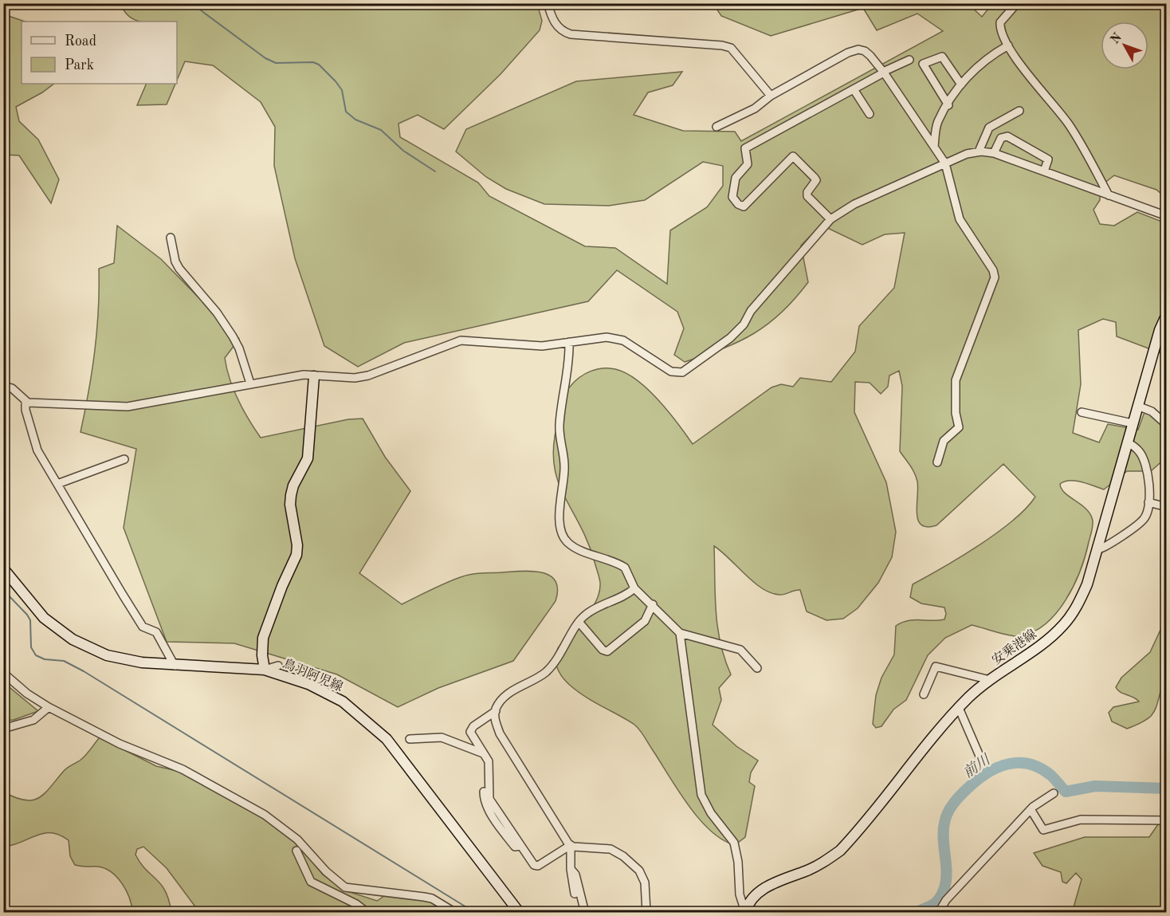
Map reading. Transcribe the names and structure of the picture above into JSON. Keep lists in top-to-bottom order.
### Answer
{
  "streets": {
    "main road": ["安乗港線", "鳥羽阿児線"]
  },
  "water": ["前川"],
  "legend": ["Road", "Park"],
  "north": "top left"
}
